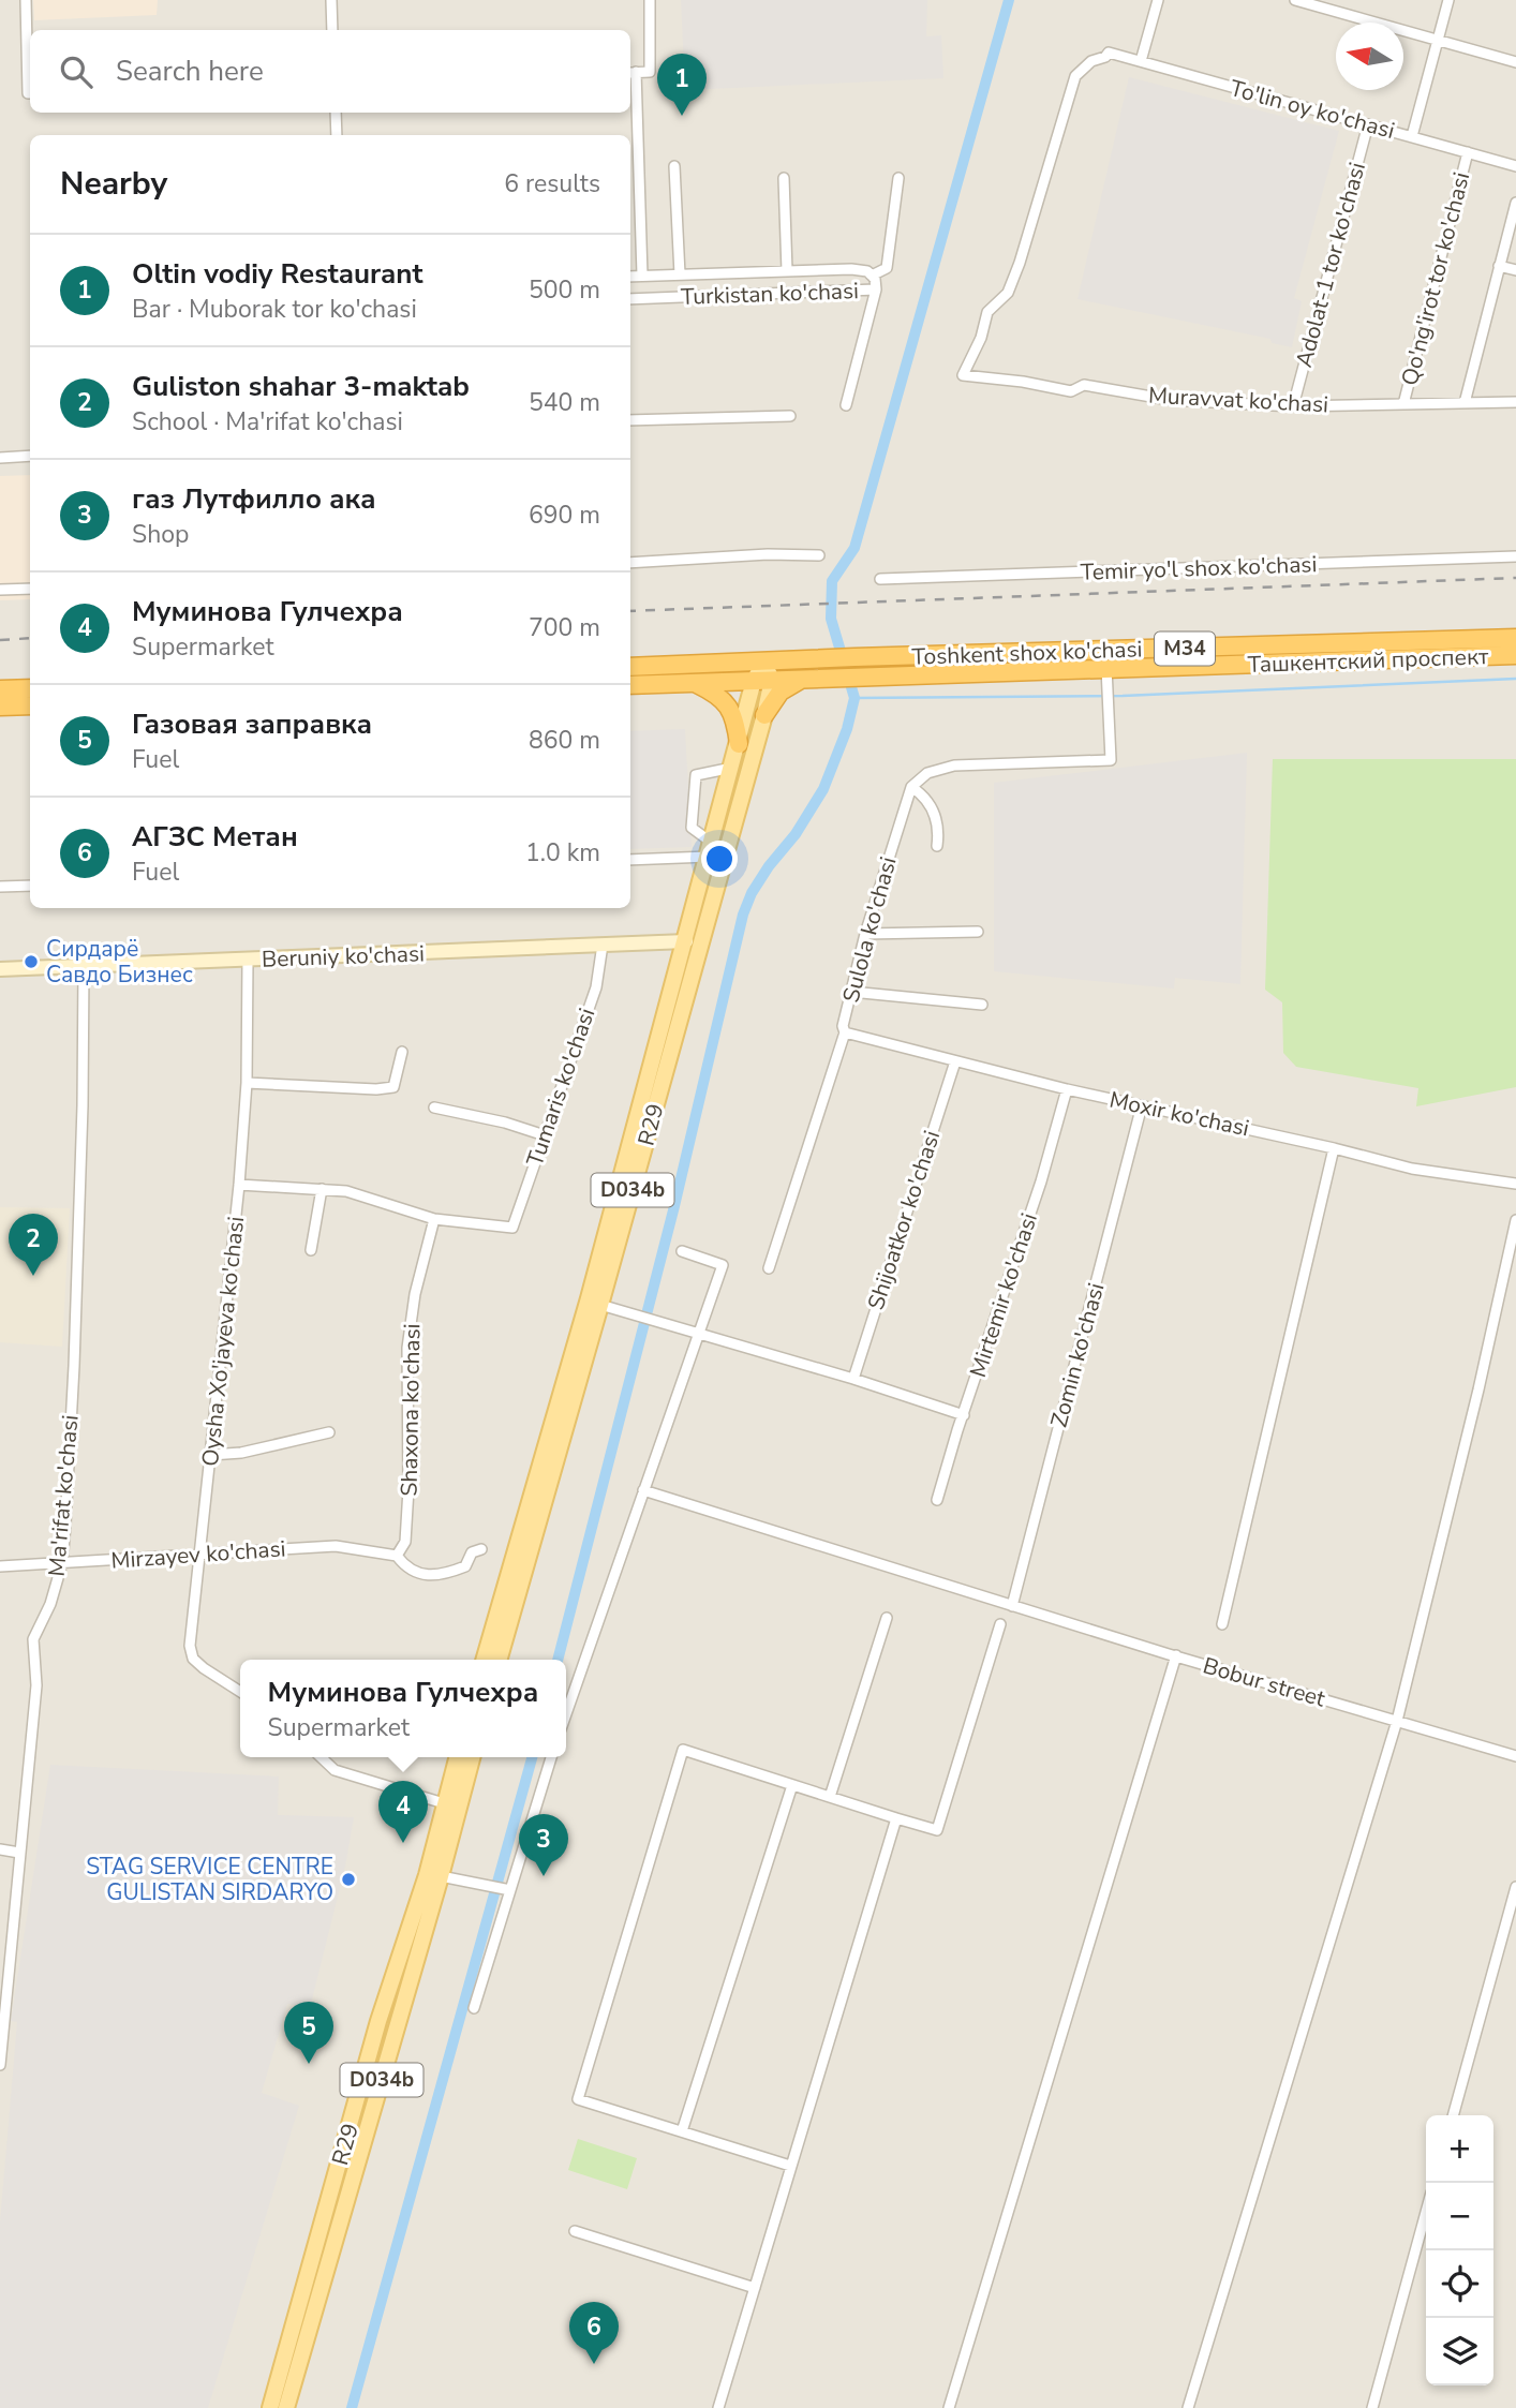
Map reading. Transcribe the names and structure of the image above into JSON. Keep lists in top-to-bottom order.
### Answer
{
  "streets": {
    "highway": ["M34", "Toshkent shox ko'chasi", "Ташкентский проспект"],
    "main road": ["R29", "D034b"],
    "street": [
      "To'lin oy ko'chasi",
      "Adolat-1 tor ko'chasi",
      "Qo'ng'irot tor ko'chasi",
      "Turkistan ko'chasi",
      "Muravvat ko'chasi",
      "Temir yo'l shox ko'chasi",
      "Sulola ko'chasi",
      "Beruniy ko'chasi",
      "Tumaris ko'chasi",
      "Moxir ko'chasi",
      "Shijoatkor ko'chasi",
      "Mirtemir ko'chasi",
      "Oysha Xo'jayeva ko'chasi",
      "Zomin ko'chasi",
      "Shaxona ko'chasi",
      "Ma'rifat ko'chasi",
      "Mirzayev ko'chasi",
      "Bobur street"
    ]
  },
  "crossings": [
    ["To'lin oy ko'chasi", "Adolat-1 tor ko'chasi"],
    ["To'lin oy ko'chasi", "Qo'ng'irot tor ko'chasi"],
    ["To'lin oy ko'chasi", "Muravvat ko'chasi"],
    ["Adolat-1 tor ko'chasi", "Muravvat ko'chasi"],
    ["Qo'ng'irot tor ko'chasi", "Muravvat ko'chasi"],
    ["M34", "Toshkent shox ko'chasi"],
    ["M34", "Ташкентский проспект"],
    ["M34", "D034b"],
    ["Toshkent shox ko'chasi", "D034b"],
    ["Sulola ko'chasi", "Moxir ko'chasi"],
    ["Beruniy ko'chasi", "Tumaris ko'chasi"],
    ["Beruniy ko'chasi", "R29"],
    ["Beruniy ko'chasi", "Oysha Xo'jayeva ko'chasi"],
    ["Beruniy ko'chasi", "Ma'rifat ko'chasi"],
    ["Tumaris ko'chasi", "Shaxona ko'chasi"],
    ["Moxir ko'chasi", "Shijoatkor ko'chasi"],
    ["Moxir ko'chasi", "Mirtemir ko'chasi"],
    ["Moxir ko'chasi", "Zomin ko'chasi"],
    ["R29", "D034b"],
    ["Oysha Xo'jayeva ko'chasi", "Mirzayev ko'chasi"],
    ["Zomin ko'chasi", "Bobur street"],
    ["Shaxona ko'chasi", "Mirzayev ko'chasi"],
    ["Ma'rifat ko'chasi", "Mirzayev ko'chasi"]
  ],
  "places": ["Сирдарё Савдо Бизнес", "STAG SERVICE CENTRE GULISTAN SIRDARYO"],
  "north": "left",
  "page": {
    "search": "Search here",
    "pins": [
      "1",
      "2",
      "4",
      "3",
      "5",
      "6"
    ],
    "heading": ["Nearby", "6 results"],
    "list": [
      {
        "mark": "1",
        "name": "Oltin vodiy Restaurant",
        "note": "Bar · Muborak tor ko'chasi",
        "value": "500 m"
      },
      {
        "mark": "2",
        "name": "Guliston shahar 3-maktab",
        "note": "School · Ma'rifat ko'chasi",
        "value": "540 m"
      },
      {
        "mark": "3",
        "name": "газ Лутфилло ака",
        "note": "Shop",
        "value": "690 m"
      },
      {
        "mark": "4",
        "name": "Муминова Гулчехра",
        "note": "Supermarket",
        "value": "700 m"
      },
      {
        "mark": "5",
        "name": "Газовая заправка",
        "note": "Fuel",
        "value": "860 m"
      },
      {
        "mark": "6",
        "name": "АГЗС Метан",
        "note": "Fuel",
        "value": "1.0 km"
      }
    ],
    "popup": ["Муминова Гулчехра", "Supermarket"],
    "map_buttons": ["+", "−"]
  }
}
